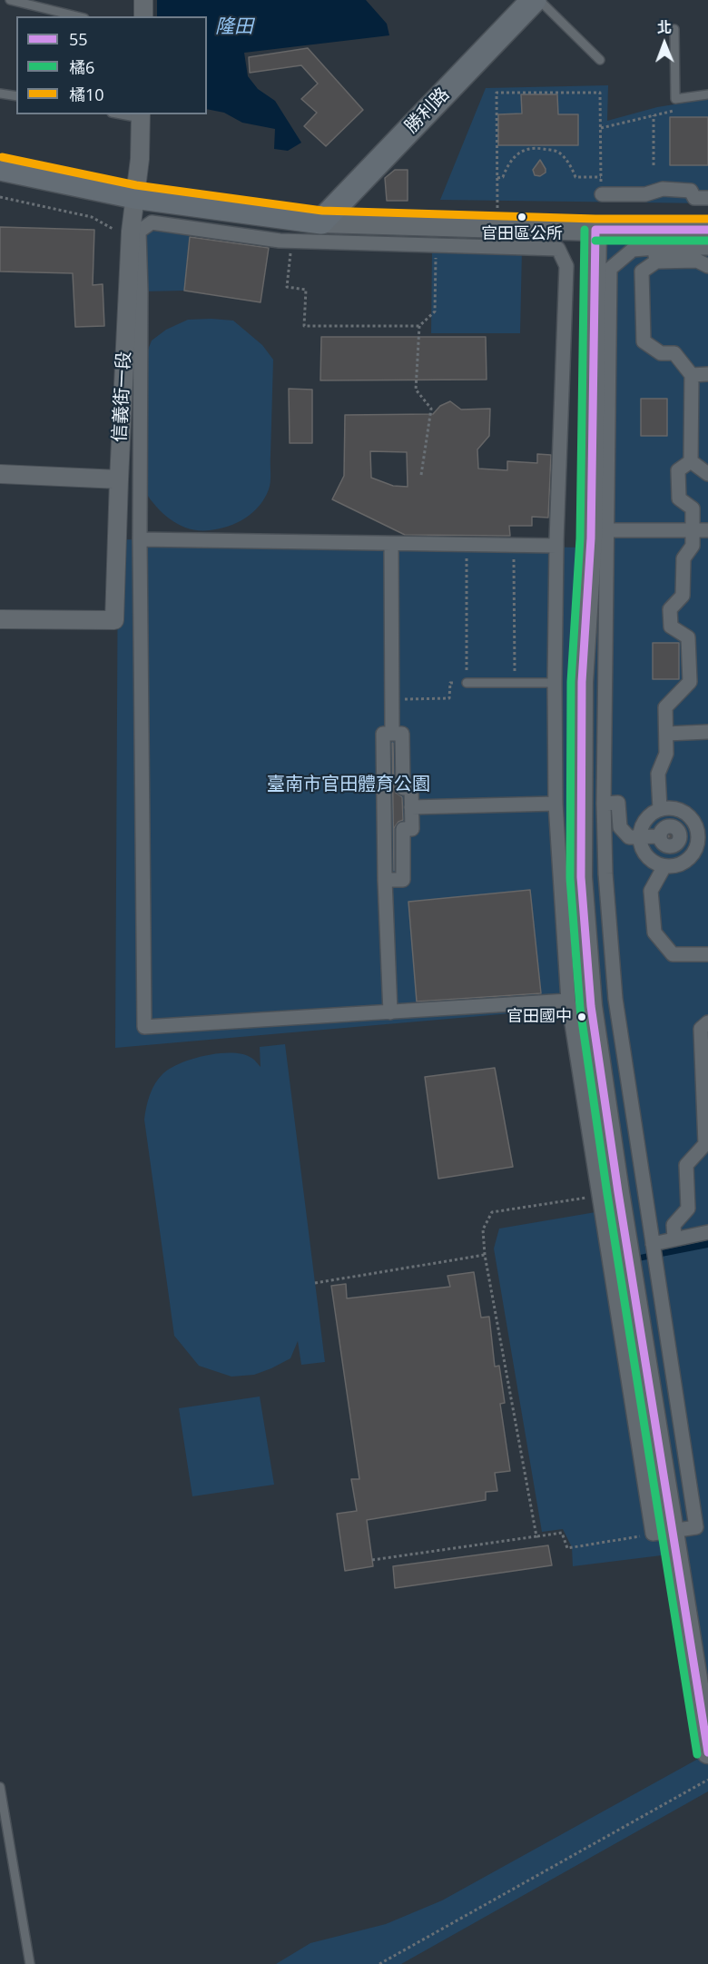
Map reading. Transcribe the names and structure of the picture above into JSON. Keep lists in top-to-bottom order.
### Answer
{
  "streets": {
    "main road": ["勝利路"],
    "street": ["信義街一段"]
  },
  "water": ["隆田"],
  "parks": ["臺南市官田體育公園"],
  "places": ["官田區公所", "官田國中"],
  "lines": ["transit line 橘10", "transit line 55", "transit line 橘6"],
  "legend": ["55", "橘6", "橘10"],
  "north": "top"
}
